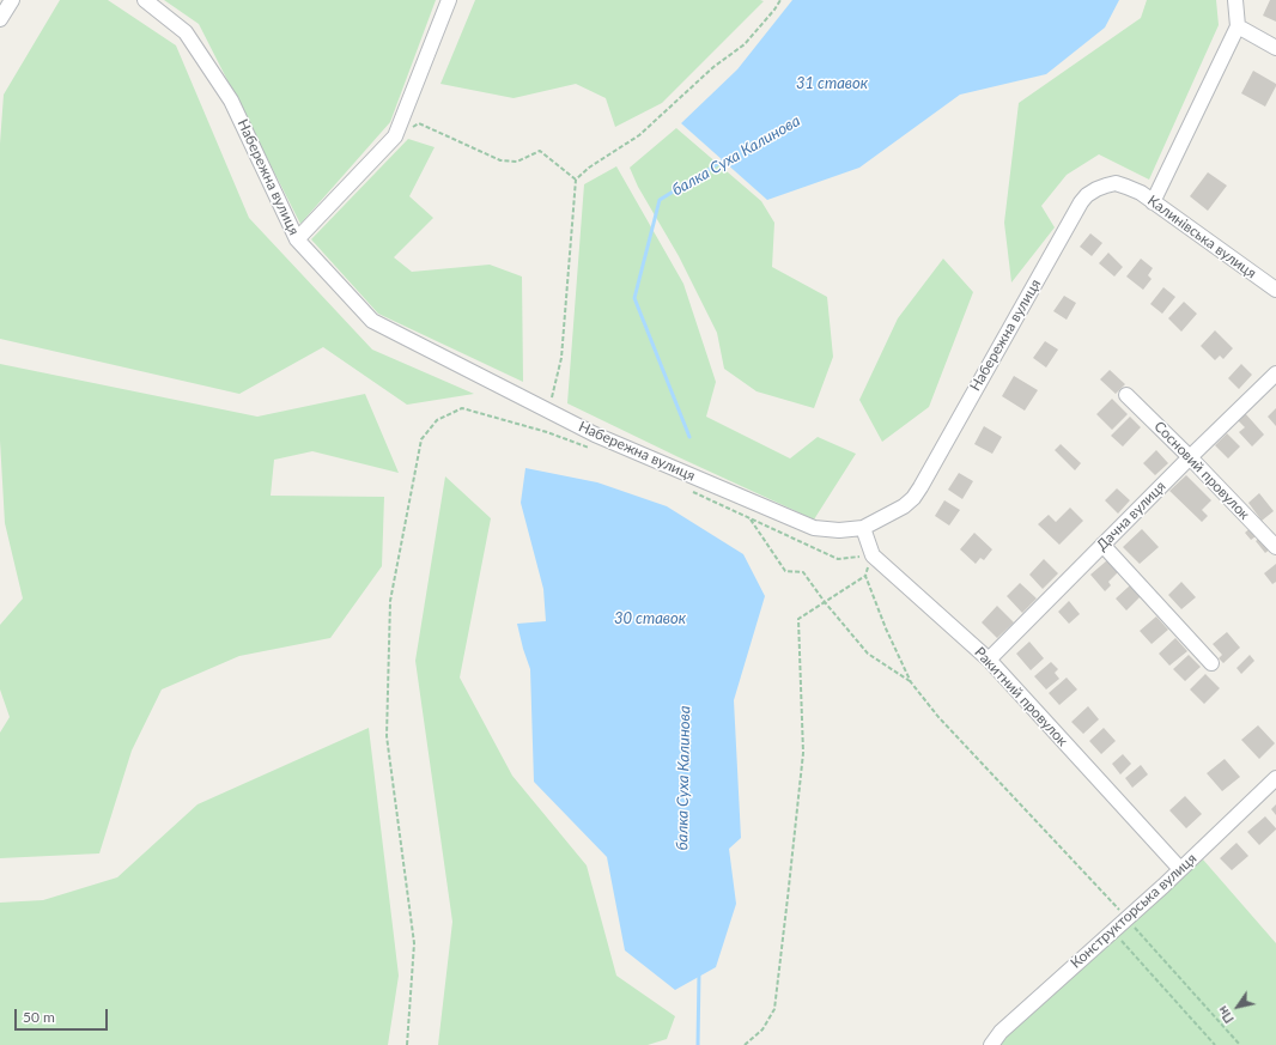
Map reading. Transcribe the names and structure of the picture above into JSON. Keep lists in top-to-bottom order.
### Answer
{
  "streets": {
    "street": [
      "Набережна вулиця",
      "Калинівська вулиця",
      "Сосновий провулок",
      "Дачна вулиця",
      "Ракитний провулок",
      "Конструкторська вулиця"
    ]
  },
  "crossings": [
    ["Набережна вулиця", "Калинівська вулиця"],
    ["Набережна вулиця", "Ракитний провулок"],
    ["Сосновий провулок", "Дачна вулиця"],
    ["Дачна вулиця", "Ракитний провулок"],
    ["Ракитний провулок", "Конструкторська вулиця"]
  ],
  "water": ["31 ставок", "балка Суха Калинова", "30 ставок"],
  "scale_bar": "50 m",
  "north": "bottom left"
}
